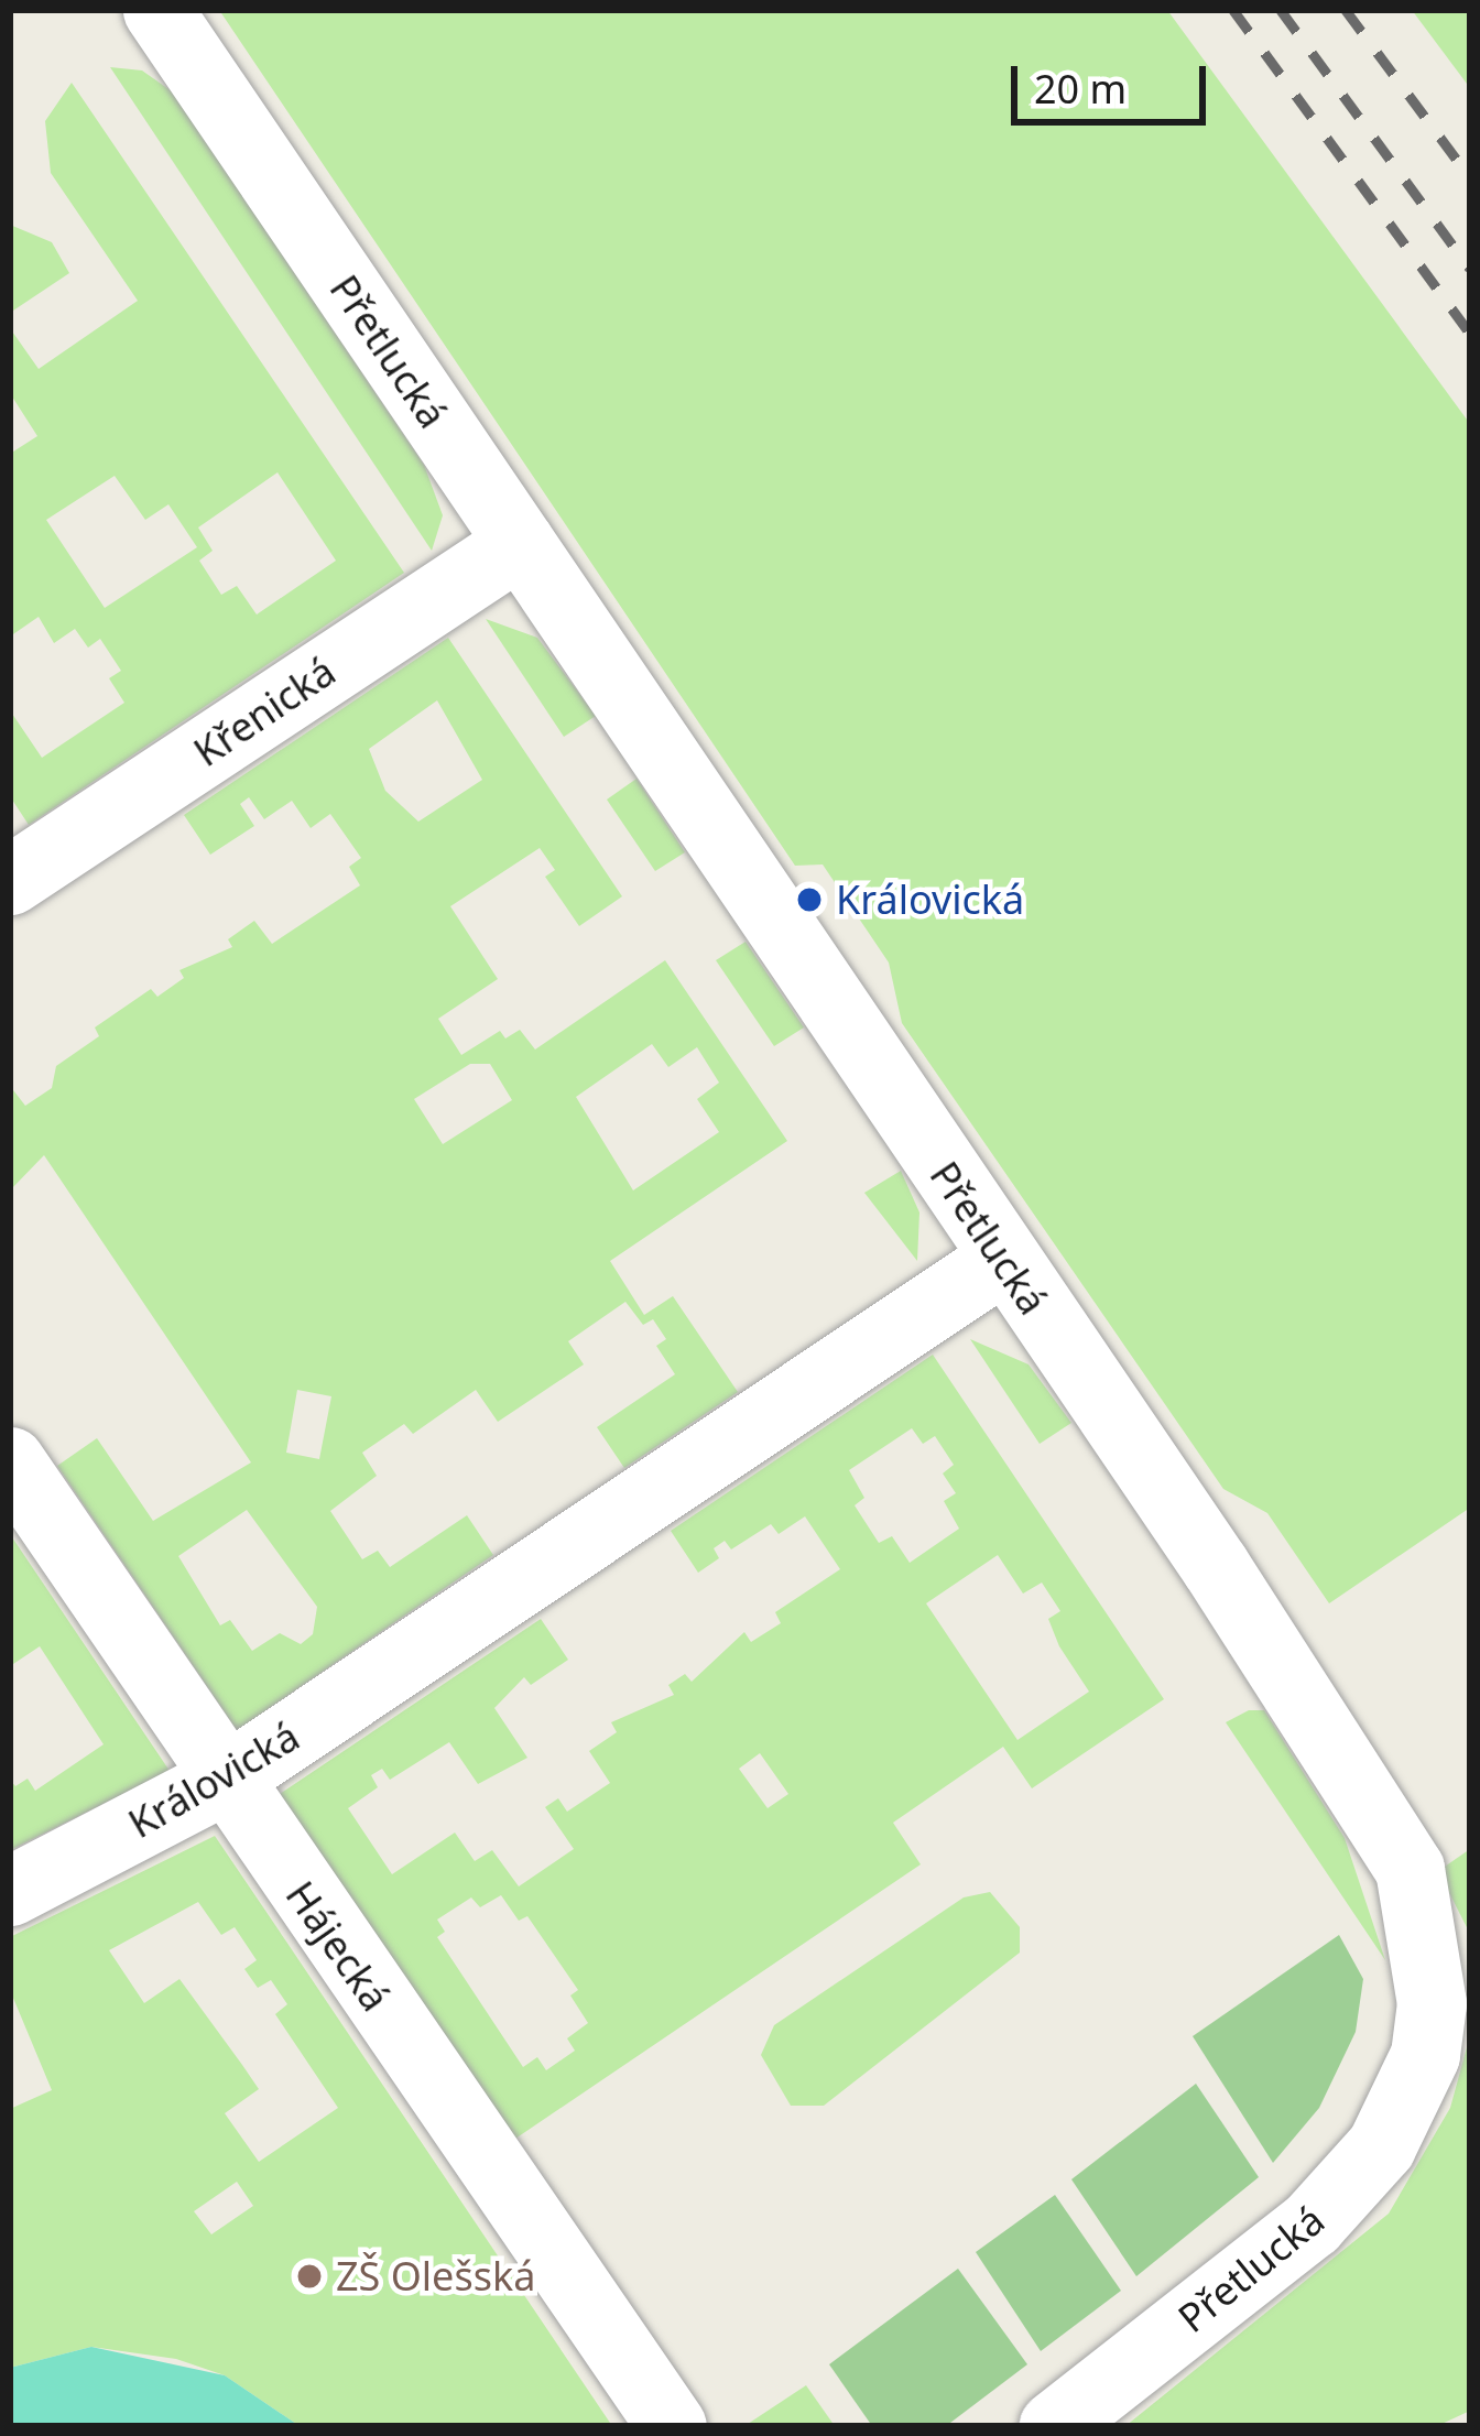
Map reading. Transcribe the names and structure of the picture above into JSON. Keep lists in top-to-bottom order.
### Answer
{
  "streets": {
    "street": [
      "Přetlucká",
      "Křenická",
      "Královická",
      "Hájecká"
    ]
  },
  "crossings": [
    ["Přetlucká", "Křenická"],
    ["Přetlucká", "Královická"],
    ["Královická", "Hájecká"]
  ],
  "places": ["Královická", "ZŠ Olešská"],
  "scale_bar": "20 m"
}
